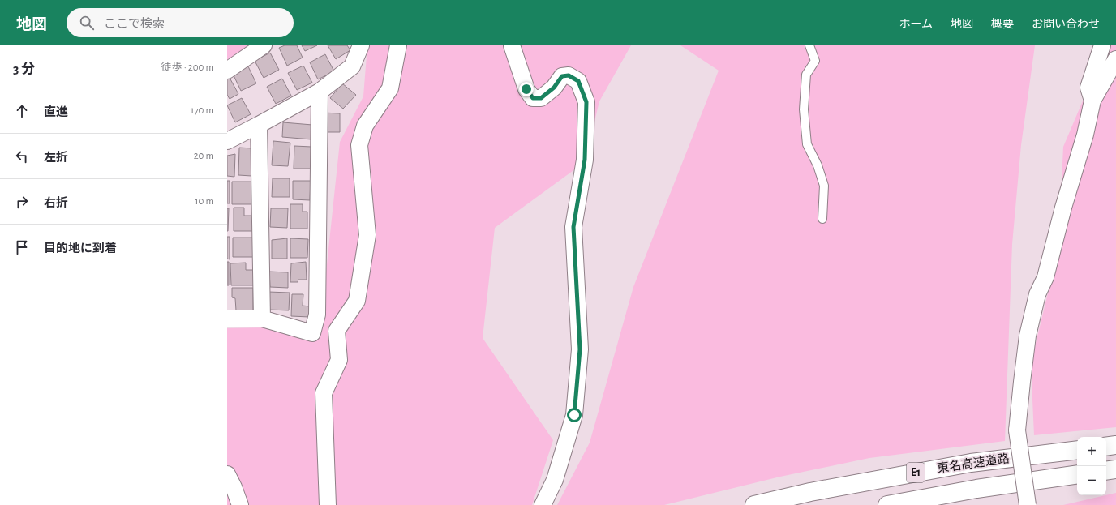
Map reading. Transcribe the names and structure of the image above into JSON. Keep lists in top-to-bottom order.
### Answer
{
  "streets": {
    "highway": ["東名高速道路", "E1"]
  },
  "page": {
    "header": "地図",
    "search": "ここで検索",
    "nav": [
      "ホーム",
      "地図",
      "概要",
      "お問い合わせ"
    ],
    "heading": ["3 分", "徒歩 · 200 m"],
    "list": [
      ["直進", "170 m"],
      ["左折", "20 m"],
      ["右折", "10 m"],
      "目的地に到着"
    ],
    "map_buttons": ["+", "−"]
  }
}
